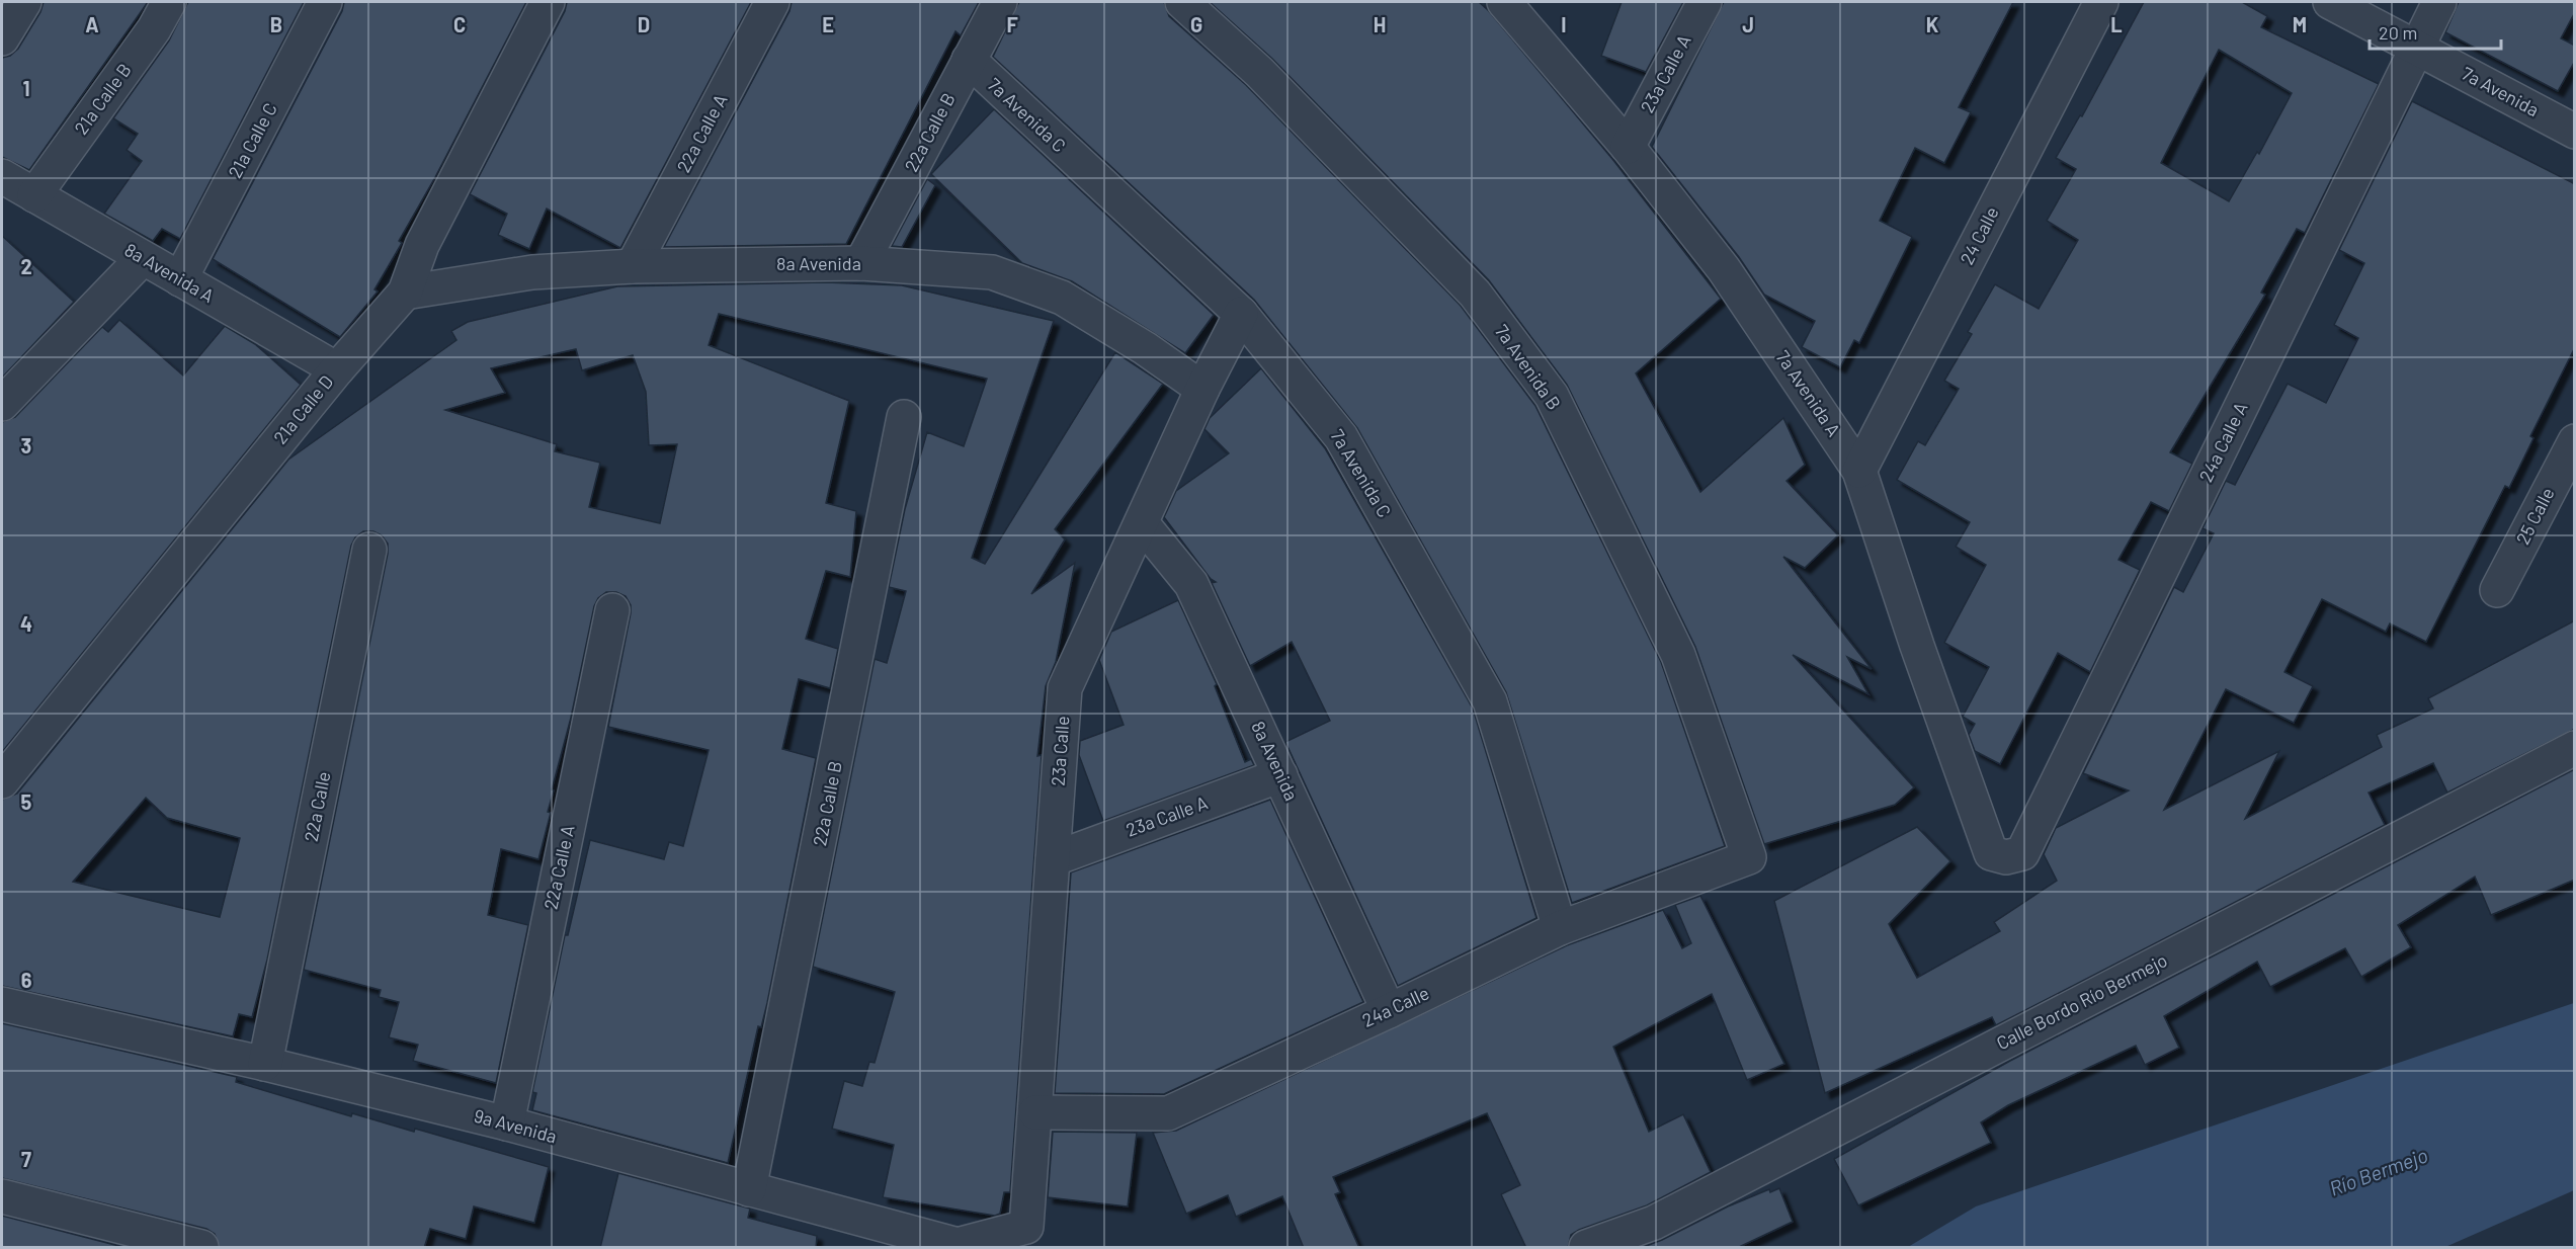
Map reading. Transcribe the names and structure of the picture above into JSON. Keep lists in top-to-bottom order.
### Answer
{
  "streets": {
    "street": [
      "23a Calle A",
      "7a Avenida",
      "21a Calle B",
      "7a Avenida C",
      "22a Calle B",
      "22a Calle A",
      "21a Calle C",
      "24 Calle",
      "8a Avenida",
      "8a Avenida A",
      "7a Avenida B",
      "7a Avenida A",
      "21a Calle D",
      "24a Calle A",
      "25 Calle",
      "23a Calle",
      "22a Calle",
      "Calle Bordo Río Bermejo",
      "24a Calle",
      "9a Avenida"
    ]
  },
  "crossings": [
    ["23a Calle A", "8a Avenida"],
    ["23a Calle A", "7a Avenida A"],
    ["23a Calle A", "23a Calle"],
    ["7a Avenida", "24a Calle A"],
    ["21a Calle B", "8a Avenida A"],
    ["7a Avenida C", "22a Calle B"],
    ["7a Avenida C", "23a Calle"],
    ["7a Avenida C", "24a Calle"],
    ["22a Calle B", "8a Avenida"],
    ["22a Calle B", "9a Avenida"],
    ["22a Calle A", "8a Avenida"],
    ["22a Calle A", "9a Avenida"],
    ["21a Calle C", "8a Avenida A"],
    ["24 Calle", "7a Avenida A"],
    ["8a Avenida", "21a Calle D"],
    ["8a Avenida", "23a Calle"],
    ["8a Avenida", "24a Calle"],
    ["8a Avenida A", "21a Calle D"],
    ["7a Avenida B", "24a Calle"],
    ["7a Avenida A", "24a Calle A"],
    ["23a Calle", "24a Calle"],
    ["23a Calle", "9a Avenida"],
    ["22a Calle", "9a Avenida"]
  ],
  "water": ["Río Bermejo"],
  "scale_bar": "20 m",
  "grid": {
    "columns": [
      "A",
      "B",
      "C",
      "D",
      "E",
      "F",
      "G",
      "H",
      "I",
      "J",
      "K",
      "L",
      "M"
    ],
    "rows": [
      "1",
      "2",
      "3",
      "4",
      "5",
      "6",
      "7"
    ]
  }
}
